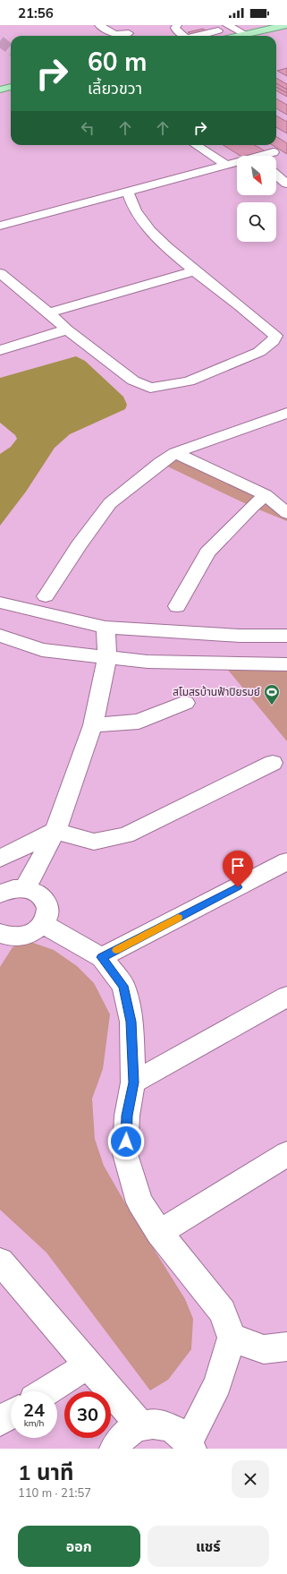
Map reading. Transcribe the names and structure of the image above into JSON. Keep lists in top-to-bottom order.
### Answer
{
  "places": {
    "sports": ["สโมสรบ้านฟ้าปิยรมย์"]
  },
  "north": "bottom right",
  "page": {
    "status": "21:56",
    "turn": ["60 m", "เลี้ยวขวา"],
    "speed": "24 km/h",
    "limit": "30",
    "heading": ["1 นาที", "110 m · 21:57"],
    "buttons": ["ออก", "แชร์"]
  }
}
